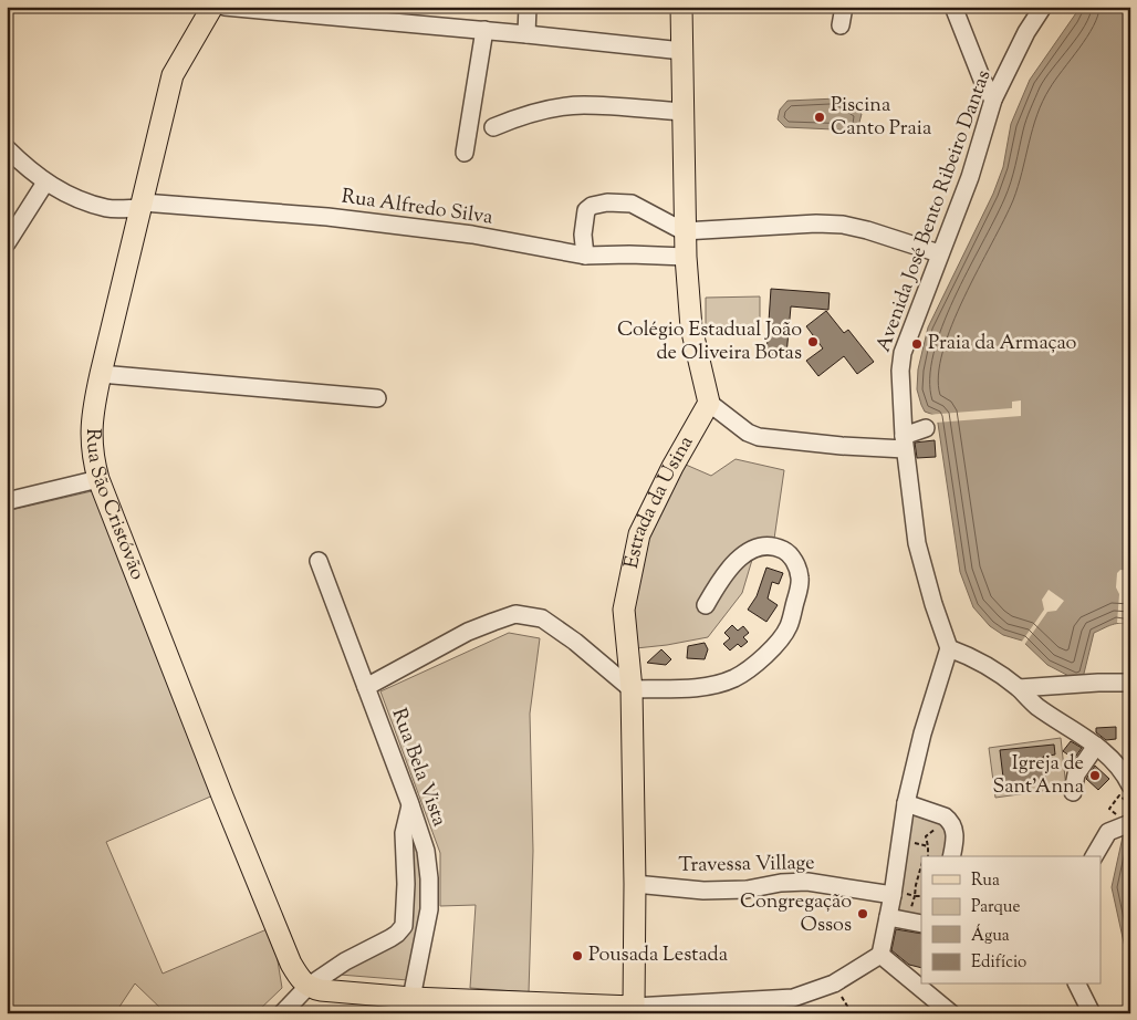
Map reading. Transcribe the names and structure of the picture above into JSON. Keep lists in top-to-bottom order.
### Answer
{
  "streets": {
    "main road": ["Rua São Cristóvão", "Estrada da Usina"],
    "street": [
      "Rua Alfredo Silva",
      "Avenida José Bento Ribeiro Dantas",
      "Rua Bela Vista",
      "Travessa Village"
    ]
  },
  "crossings": [
    ["Rua Alfredo Silva", "Rua São Cristóvão"],
    ["Estrada da Usina", "Travessa Village"]
  ],
  "places": [
    "Piscina Canto Praia",
    "Colégio Estadual João de Oliveira Botas",
    "Praia da Armaçao",
    "Igreja de Sant'Anna",
    "Congregação Ossos",
    "Pousada Lestada"
  ],
  "legend": [
    "Rua",
    "Parque",
    "Água",
    "Edifício"
  ]
}
